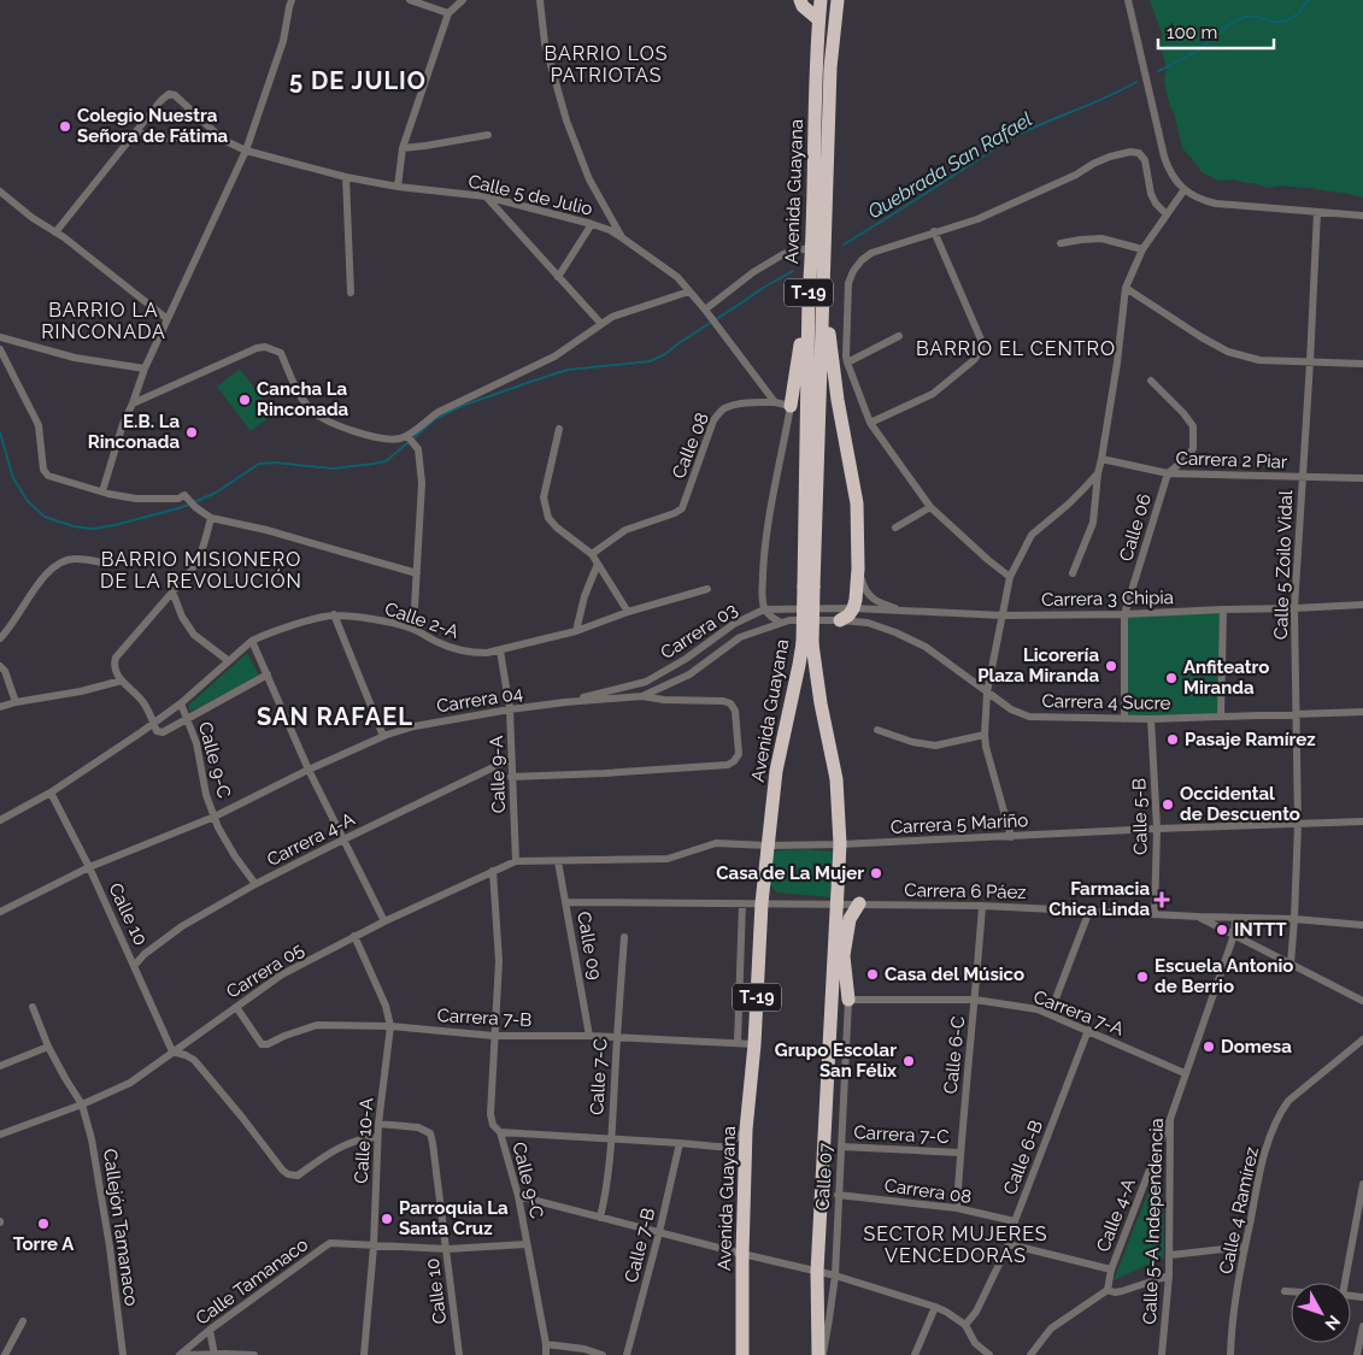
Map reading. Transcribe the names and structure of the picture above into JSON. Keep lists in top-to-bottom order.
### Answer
{
  "streets": {
    "highway": ["Avenida Guayana", "T-19"],
    "street": [
      "Calle 5 de Julio",
      "Calle 08",
      "Carrera 2 Piar",
      "Calle 06",
      "Calle 5 Zoilo Vidal",
      "Carrera 3 Chipia",
      "Calle 2-A",
      "Carrera 03",
      "Carrera 04",
      "Carrera 4 Sucre",
      "Calle 9-C",
      "Calle 9-A",
      "Calle 5-B",
      "Carrera 5 Mariño",
      "Carrera 4-A",
      "Carrera 6 Páez",
      "Calle 10",
      "Calle 09",
      "Carrera 05",
      "Carrera 7-A",
      "Carrera 7-B",
      "Calle 6-C",
      "Calle 7-C",
      "Carrera 7-C",
      "Calle 10-A",
      "Calle 6-B",
      "Calle 07",
      "Carrera 08",
      "Calle 4 Ramírez",
      "Calle 4-A",
      "Calle 5-A Independencia",
      "Callejón Tamanaco",
      "Calle 7-B",
      "Calle Tamanaco"
    ]
  },
  "crossings": [
    ["Avenida Guayana", "Carrera 5 Mariño"],
    ["Avenida Guayana", "Carrera 6 Páez"],
    ["Avenida Guayana", "Carrera 7-B"],
    ["Calle 5 de Julio", "Calle 08"],
    ["Carrera 2 Piar", "Calle 06"],
    ["Carrera 2 Piar", "Calle 5 Zoilo Vidal"],
    ["Calle 06", "Carrera 3 Chipia"],
    ["Calle 06", "Carrera 4 Sucre"],
    ["Calle 5 Zoilo Vidal", "Carrera 3 Chipia"],
    ["Calle 5 Zoilo Vidal", "Carrera 4 Sucre"],
    ["Calle 5 Zoilo Vidal", "Carrera 5 Mariño"],
    ["Calle 5 Zoilo Vidal", "Carrera 6 Páez"],
    ["Carrera 3 Chipia", "Carrera 03"],
    ["Calle 2-A", "Calle 9-C"],
    ["Calle 2-A", "Calle 9-A"],
    ["Calle 2-A", "Calle 10"],
    ["Carrera 03", "Carrera 04"],
    ["Carrera 04", "Carrera 4 Sucre"],
    ["Carrera 04", "Calle 9-C"],
    ["Carrera 04", "Calle 9-A"],
    ["Carrera 04", "Calle 10"],
    ["Carrera 4 Sucre", "Calle 5-B"],
    ["Calle 9-C", "Carrera 4-A"],
    ["Calle 9-C", "Carrera 05"],
    ["Calle 9-C", "Carrera 7-B"],
    ["Calle 9-C", "Calle Tamanaco"],
    ["Calle 9-A", "Carrera 4-A"],
    ["Calle 9-A", "Carrera 05"],
    ["Calle 5-B", "Carrera 5 Mariño"],
    ["Calle 5-B", "Carrera 6 Páez"],
    ["Carrera 5 Mariño", "Calle 09"],
    ["Carrera 5 Mariño", "Carrera 05"],
    ["Carrera 4-A", "Calle 10"],
    ["Carrera 6 Páez", "Calle 09"],
    ["Carrera 6 Páez", "Calle 6-C"],
    ["Carrera 6 Páez", "Calle 5-A Independencia"],
    ["Calle 10", "Carrera 05"],
    ["Calle 10", "Calle 10-A"],
    ["Calle 10", "Calle Tamanaco"],
    ["Calle 09", "Carrera 05"],
    ["Calle 09", "Carrera 7-B"],
    ["Carrera 05", "Carrera 7-B"],
    ["Carrera 05", "Calle 10-A"],
    ["Carrera 05", "Callejón Tamanaco"],
    ["Carrera 7-A", "Calle 6-C"],
    ["Carrera 7-A", "Calle 6-B"],
    ["Carrera 7-A", "Calle 07"],
    ["Carrera 7-A", "Calle 5-A Independencia"],
    ["Carrera 7-B", "Calle 7-C"],
    ["Carrera 7-B", "Calle 10-A"],
    ["Calle 6-C", "Carrera 7-C"],
    ["Calle 6-C", "Carrera 08"],
    ["Carrera 7-C", "Calle 07"],
    ["Calle 10-A", "Calle Tamanaco"],
    ["Calle 6-B", "Carrera 08"],
    ["Calle 07", "Carrera 08"],
    ["Calle 4-A", "Calle 5-A Independencia"]
  ],
  "districts": [
    "BARRIO LOS PATRIOTAS",
    "5 DE JULIO",
    "BARRIO LA RINCONADA",
    "BARRIO EL CENTRO",
    "BARRIO MISIONERO DE LA REVOLUCIÓN",
    "SAN RAFAEL",
    "SECTOR MUJERES VENCEDORAS"
  ],
  "water": ["Quebrada San Rafael"],
  "places": {
    "other": [
      "Colegio Nuestra Señora de Fátima",
      "Cancha La Rinconada",
      "E.B. La Rinconada",
      "Licorería Plaza Miranda",
      "Anfiteatro Miranda",
      "Pasaje Ramírez",
      "Occidental de Descuento",
      "Casa de La Mujer",
      "INTTT",
      "Casa del Músico",
      "Escuela Antonio de Berrio",
      "Domesa",
      "Grupo Escolar San Félix",
      "Parroquia La Santa Cruz",
      "Torre A"
    ],
    "health": ["Farmacia Chica Linda"]
  },
  "scale_bar": "100 m",
  "north": "bottom right"
}
